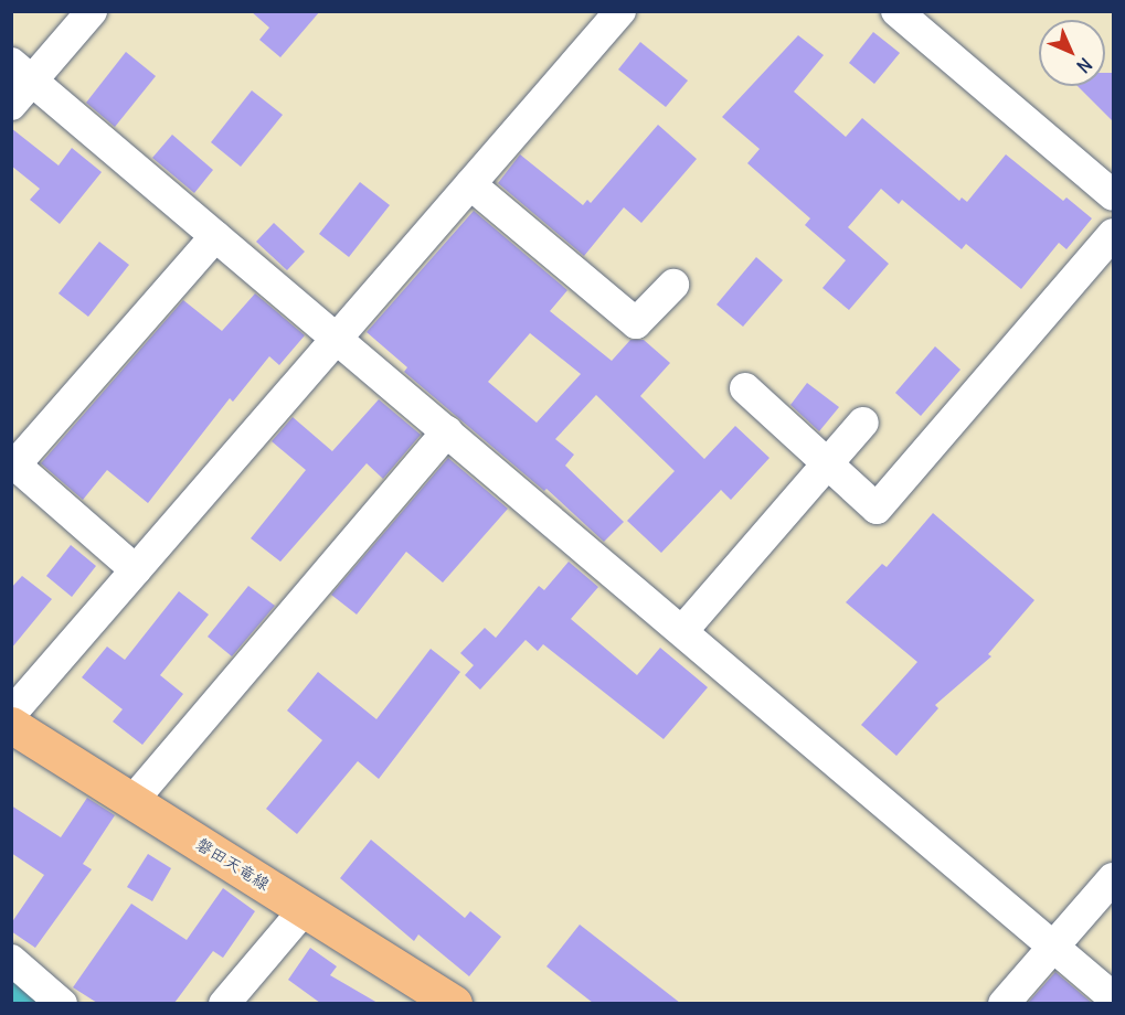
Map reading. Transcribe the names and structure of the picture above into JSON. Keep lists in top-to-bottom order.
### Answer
{
  "streets": {
    "main road": ["磐田天竜線"]
  },
  "north": "bottom right"
}
